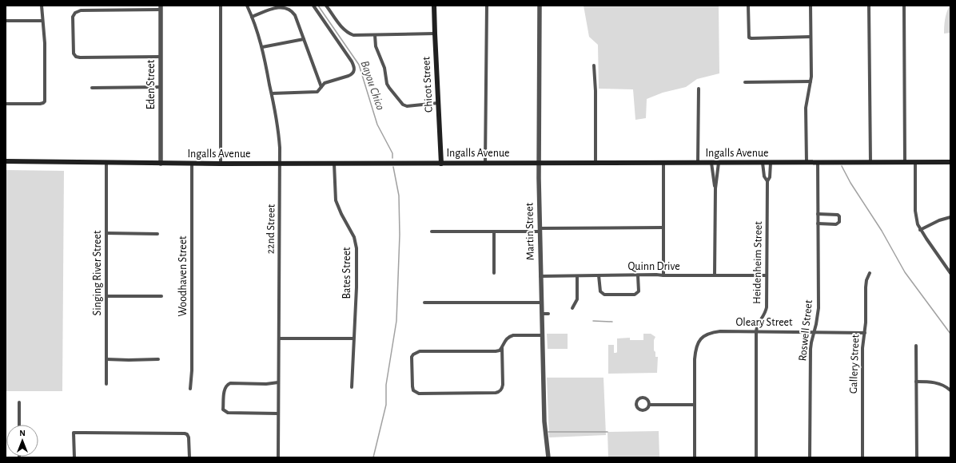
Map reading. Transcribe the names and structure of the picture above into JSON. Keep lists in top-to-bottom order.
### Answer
{
  "streets": {
    "main road": ["Chicot Street", "Ingalls Avenue"],
    "street": [
      "Eden Street",
      "22nd Street",
      "Martin Street",
      "Heidenheim Street",
      "Quinn Drive",
      "Singing River Street",
      "Bates Street",
      "Woodhaven Street",
      "Oleary Street",
      "Roswell Street",
      "Gallery Street"
    ]
  },
  "crossings": [
    ["Eden Street", "Ingalls Avenue"],
    ["Chicot Street", "Ingalls Avenue"],
    ["Ingalls Avenue", "22nd Street"],
    ["Ingalls Avenue", "Martin Street"],
    ["Ingalls Avenue", "Heidenheim Street"],
    ["Ingalls Avenue", "Singing River Street"],
    ["Ingalls Avenue", "Bates Street"],
    ["Ingalls Avenue", "Woodhaven Street"],
    ["Ingalls Avenue", "Roswell Street"],
    ["Martin Street", "Quinn Drive"],
    ["Heidenheim Street", "Quinn Drive"],
    ["Heidenheim Street", "Oleary Street"],
    ["Oleary Street", "Roswell Street"],
    ["Oleary Street", "Gallery Street"]
  ],
  "water": ["Bayou Chico"],
  "north": "top"
}
